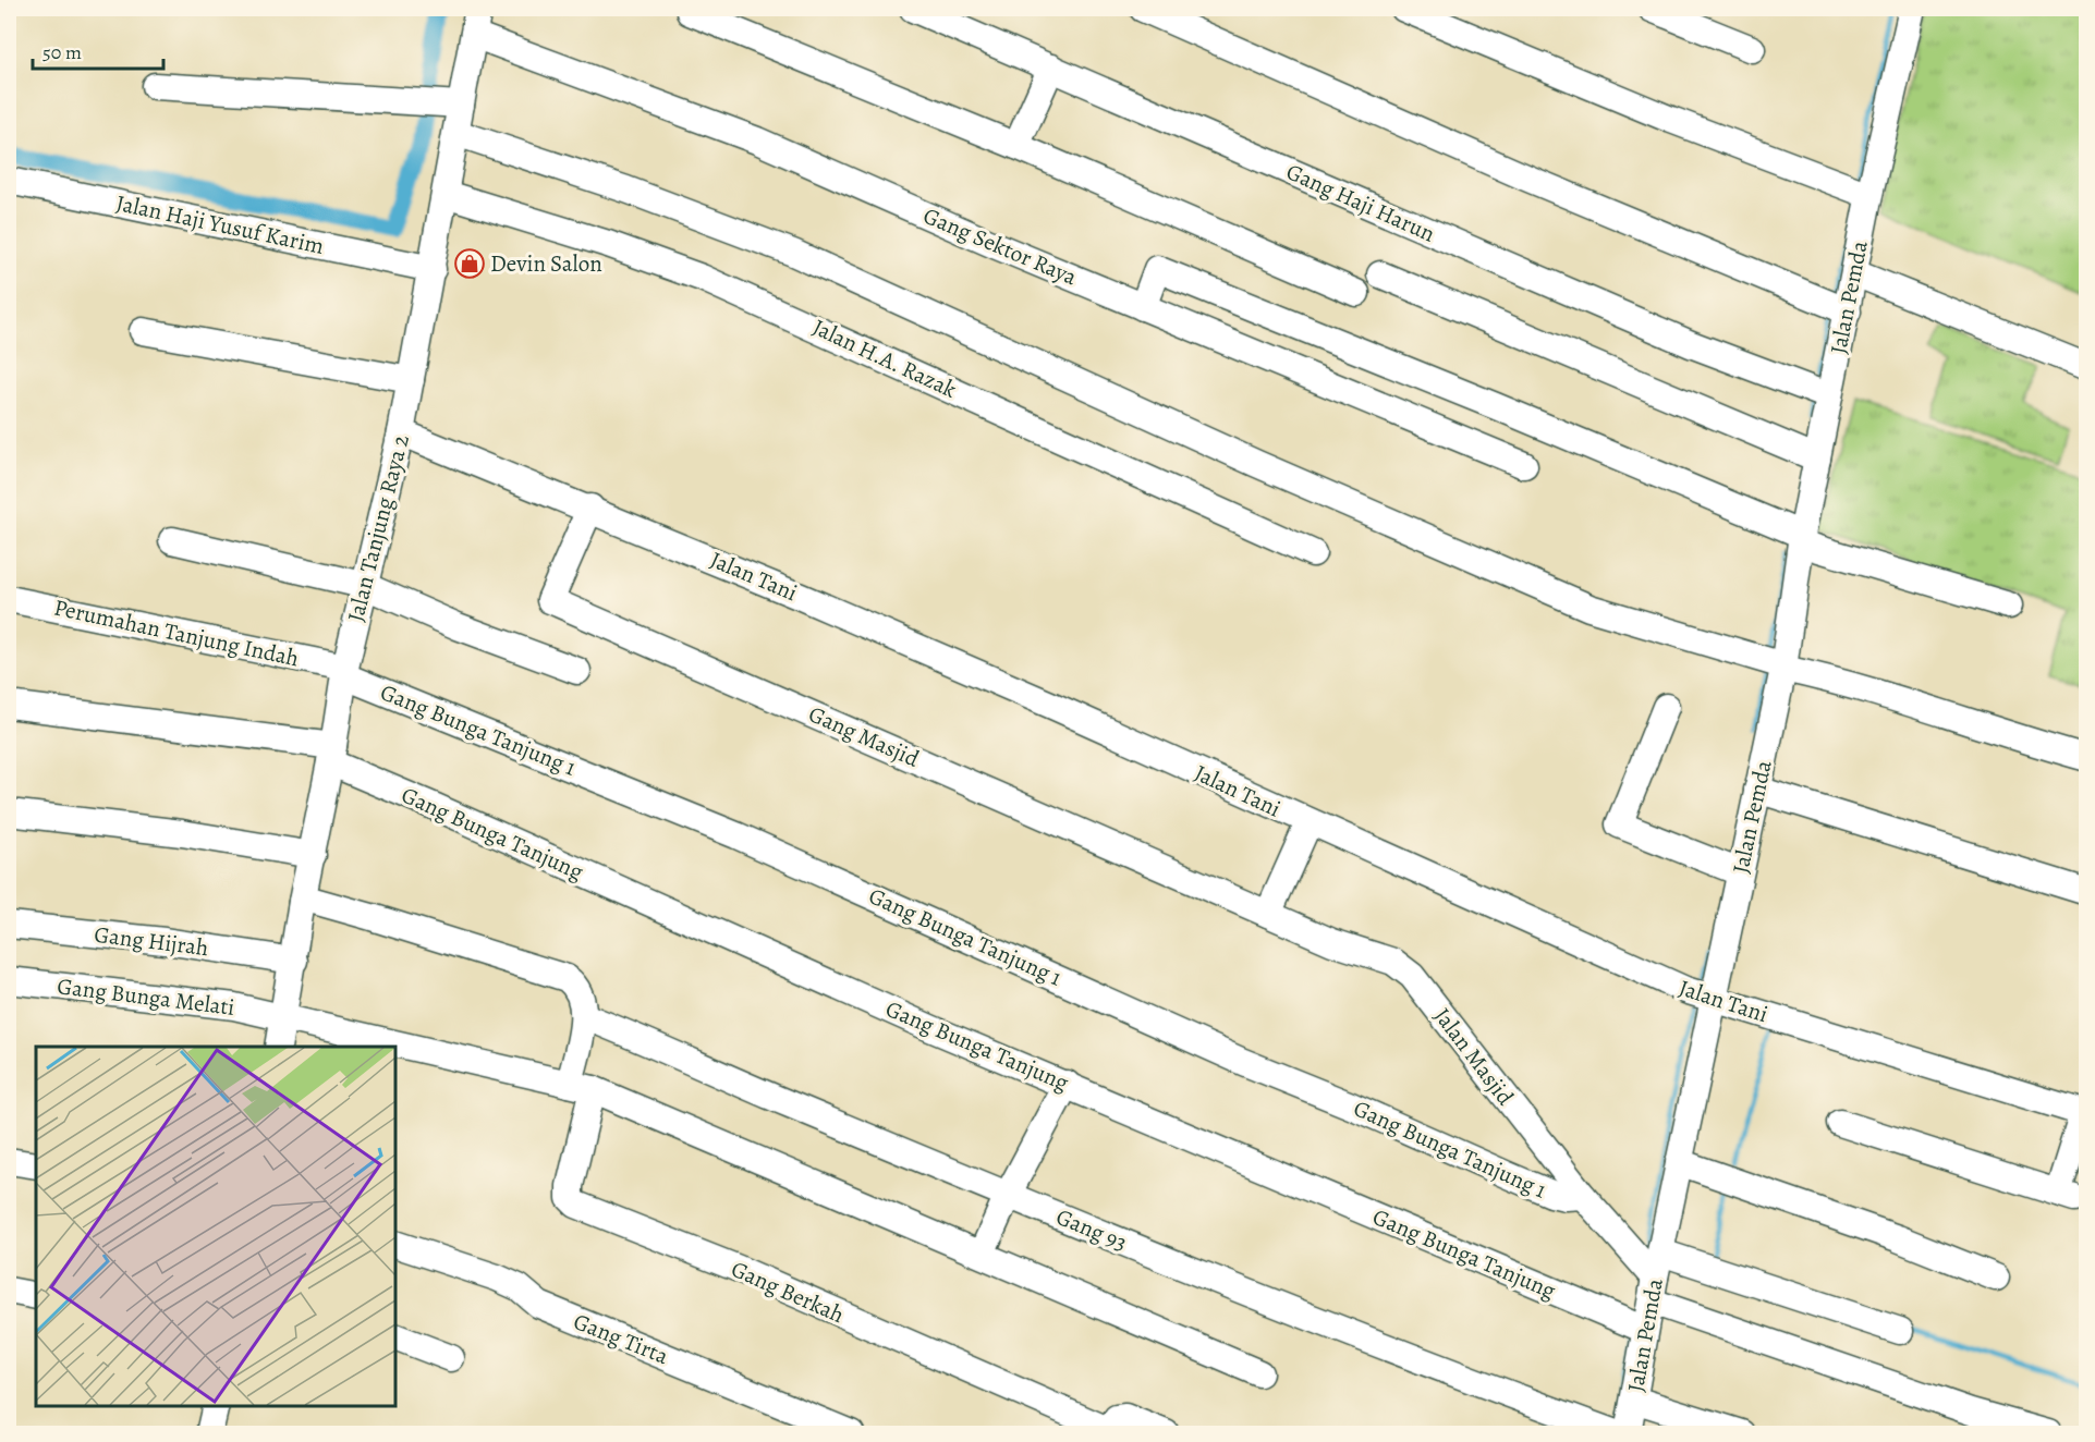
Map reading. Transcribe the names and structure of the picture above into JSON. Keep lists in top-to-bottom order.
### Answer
{
  "streets": {
    "street": [
      "Gang Haji Harun",
      "Jalan Haji Yusuf Karim",
      "Gang Sektor Raya",
      "Jalan Pemda",
      "Jalan H.A. Razak",
      "Jalan Tanjung Raya 2",
      "Jalan Tani",
      "Perumahan Tanjung Indah",
      "Gang Bunga Tanjung 1",
      "Gang Masjid",
      "Gang Bunga Tanjung",
      "Gang Hijrah",
      "Gang Bunga Melati",
      "Jalan Masjid",
      "Gang 93",
      "Gang Berkah",
      "Gang Tirta"
    ]
  },
  "crossings": [
    ["Gang Haji Harun", "Jalan Pemda"],
    ["Jalan Haji Yusuf Karim", "Jalan Tanjung Raya 2"],
    ["Gang Sektor Raya", "Jalan Tanjung Raya 2"],
    ["Jalan Pemda", "Jalan Tani"],
    ["Jalan Pemda", "Gang Bunga Tanjung"],
    ["Jalan Pemda", "Jalan Masjid"],
    ["Jalan Pemda", "Gang 93"],
    ["Jalan H.A. Razak", "Jalan Tanjung Raya 2"],
    ["Jalan Tanjung Raya 2", "Jalan Tani"],
    ["Jalan Tanjung Raya 2", "Perumahan Tanjung Indah"],
    ["Jalan Tanjung Raya 2", "Gang Bunga Tanjung 1"],
    ["Jalan Tanjung Raya 2", "Gang Bunga Tanjung"],
    ["Jalan Tanjung Raya 2", "Gang Hijrah"],
    ["Jalan Tanjung Raya 2", "Gang Bunga Melati"],
    ["Jalan Tani", "Gang Masjid"],
    ["Perumahan Tanjung Indah", "Gang Bunga Tanjung 1"],
    ["Gang Bunga Tanjung 1", "Jalan Masjid"],
    ["Gang Masjid", "Jalan Masjid"],
    ["Gang Bunga Melati", "Gang Berkah"],
    ["Gang 93", "Gang Berkah"]
  ],
  "places": {
    "shop": ["Devin Salon"]
  },
  "scale_bar": "50 m"
}
